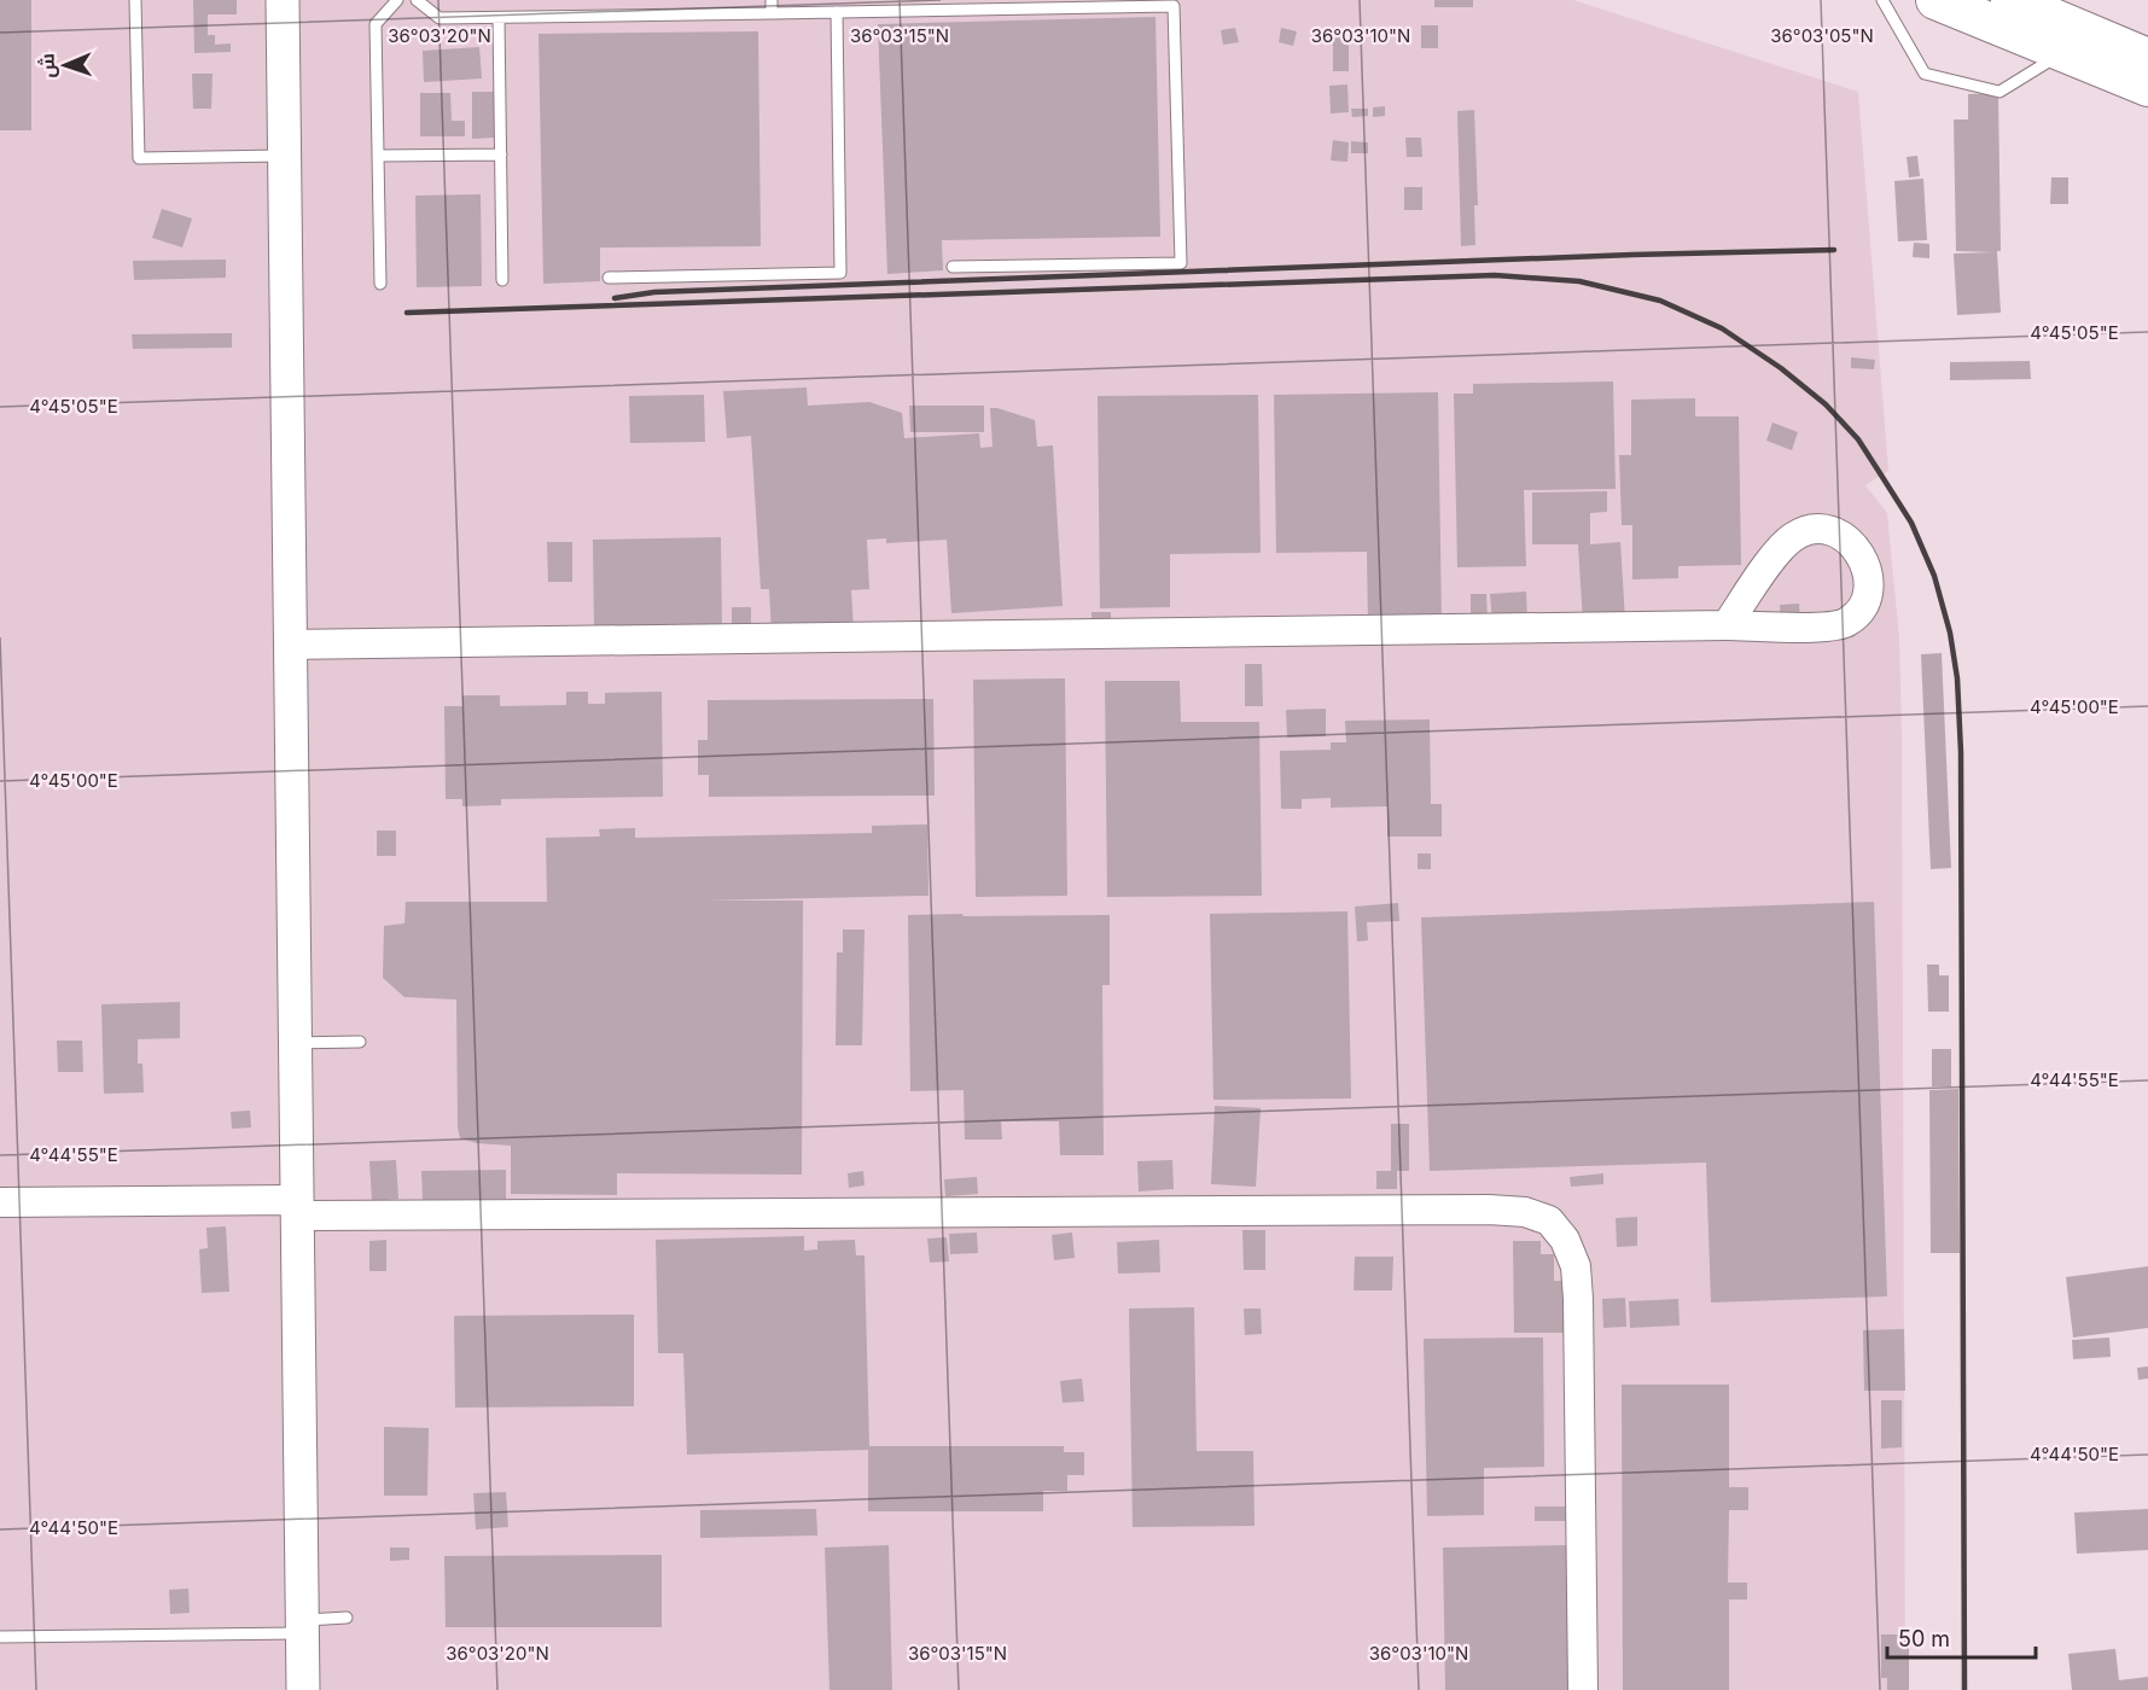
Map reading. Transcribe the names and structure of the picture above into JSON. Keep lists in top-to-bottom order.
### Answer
{
  "scale_bar": "50 m",
  "north": "left",
  "coordinates": [
    "36°03'20\"N",
    "36°03'15\"N",
    "36°03'10\"N",
    "36°03'05\"N",
    "4°45'05\"E",
    "4°45'00\"E",
    "4°44'55\"E",
    "4°44'50\"E"
  ]
}
